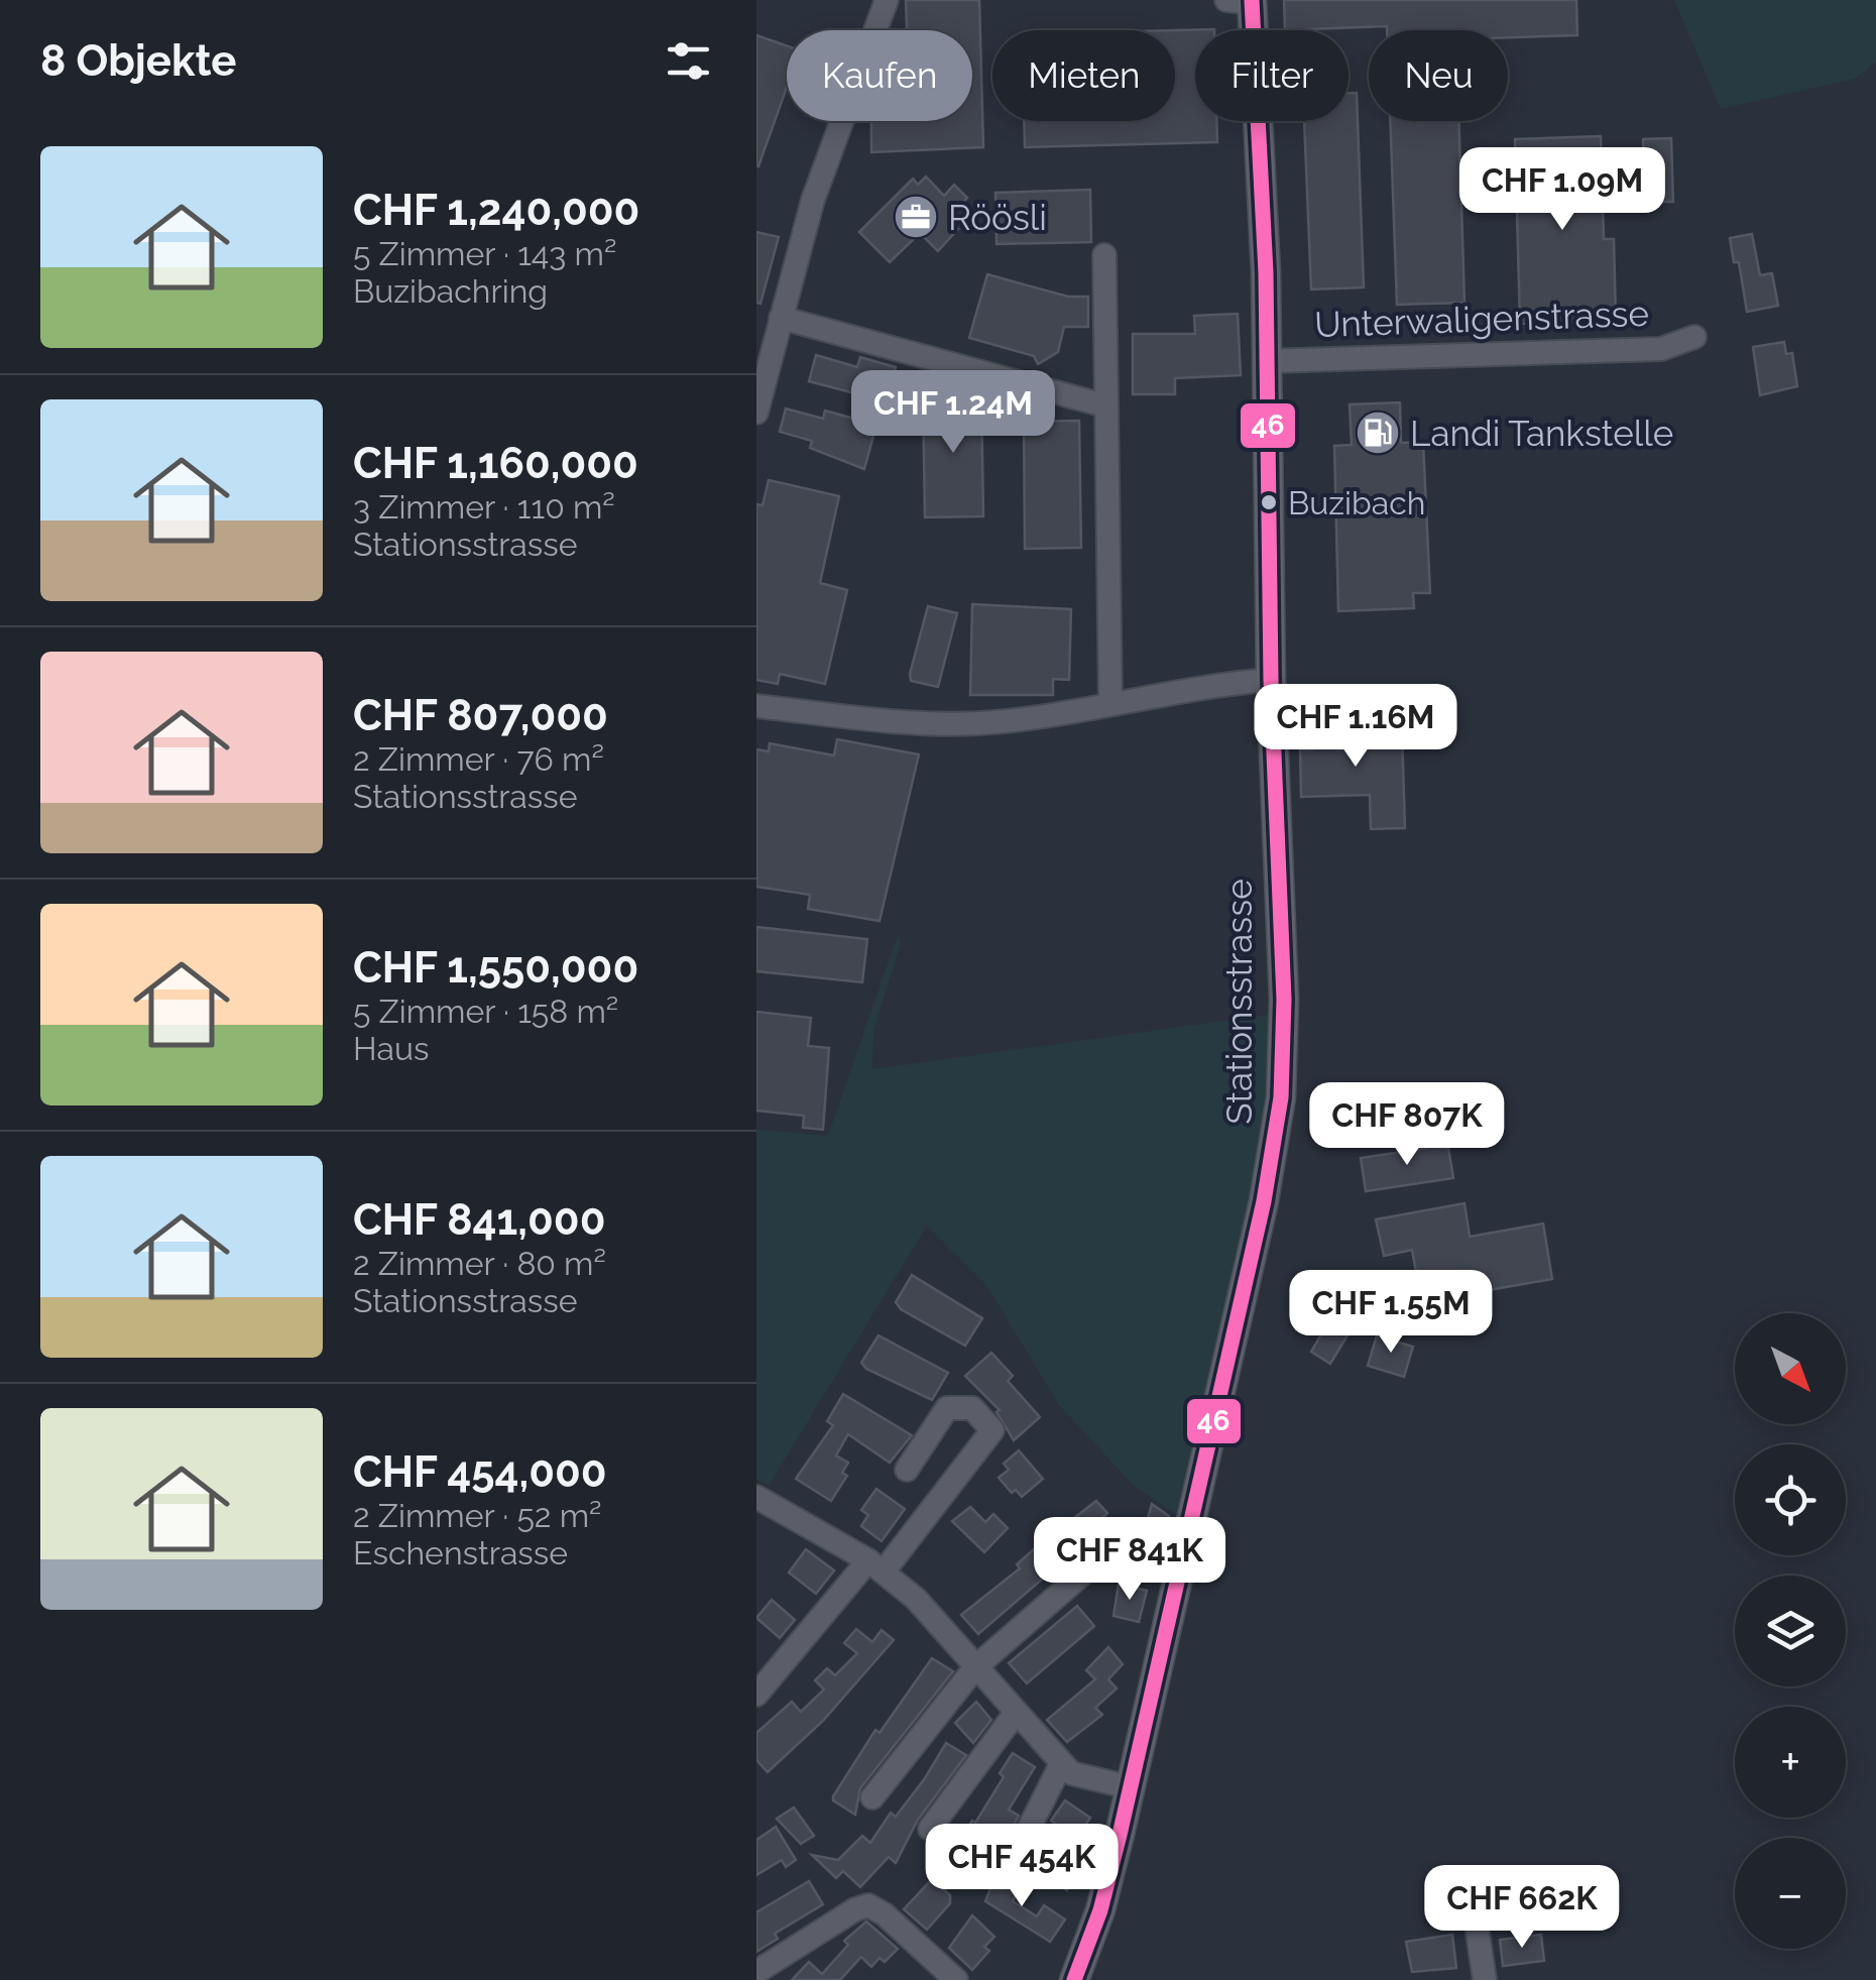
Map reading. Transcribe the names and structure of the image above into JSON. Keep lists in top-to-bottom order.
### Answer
{
  "streets": {
    "main road": ["Stationsstrasse"],
    "street": ["Unterwaligenstrasse"]
  },
  "crossings": [
    ["Unterwaligenstrasse", "Stationsstrasse"]
  ],
  "places": {
    "office": ["Röösli"],
    "fuel station": ["Landi Tankstelle"],
    "other": ["Buzibach"]
  },
  "lines": ["transit line 46"],
  "north": "bottom right",
  "page": {
    "heading": "8 Objekte",
    "chip": [
      "Kaufen",
      "Mieten",
      "Filter",
      "Neu"
    ],
    "list": [
      {
        "name": "CHF 1,240,000",
        "note": "5 Zimmer · 143 m² · Buzibachring"
      },
      {
        "name": "CHF 1,160,000",
        "note": "3 Zimmer · 110 m² · Stationsstrasse"
      },
      {
        "name": "CHF 807,000",
        "note": "2 Zimmer · 76 m² · Stationsstrasse"
      },
      {
        "name": "CHF 1,550,000",
        "note": "5 Zimmer · 158 m² · Haus"
      },
      {
        "name": "CHF 841,000",
        "note": "2 Zimmer · 80 m² · Stationsstrasse"
      },
      {
        "name": "CHF 454,000",
        "note": "2 Zimmer · 52 m² · Eschenstrasse"
      }
    ],
    "price": [
      "CHF 1.09M",
      "CHF 1.24M",
      "CHF 1.16M",
      "CHF 807K",
      "CHF 1.55M",
      "CHF 841K",
      "CHF 454K",
      "CHF 662K"
    ],
    "map_buttons": ["+", "−"]
  }
}
